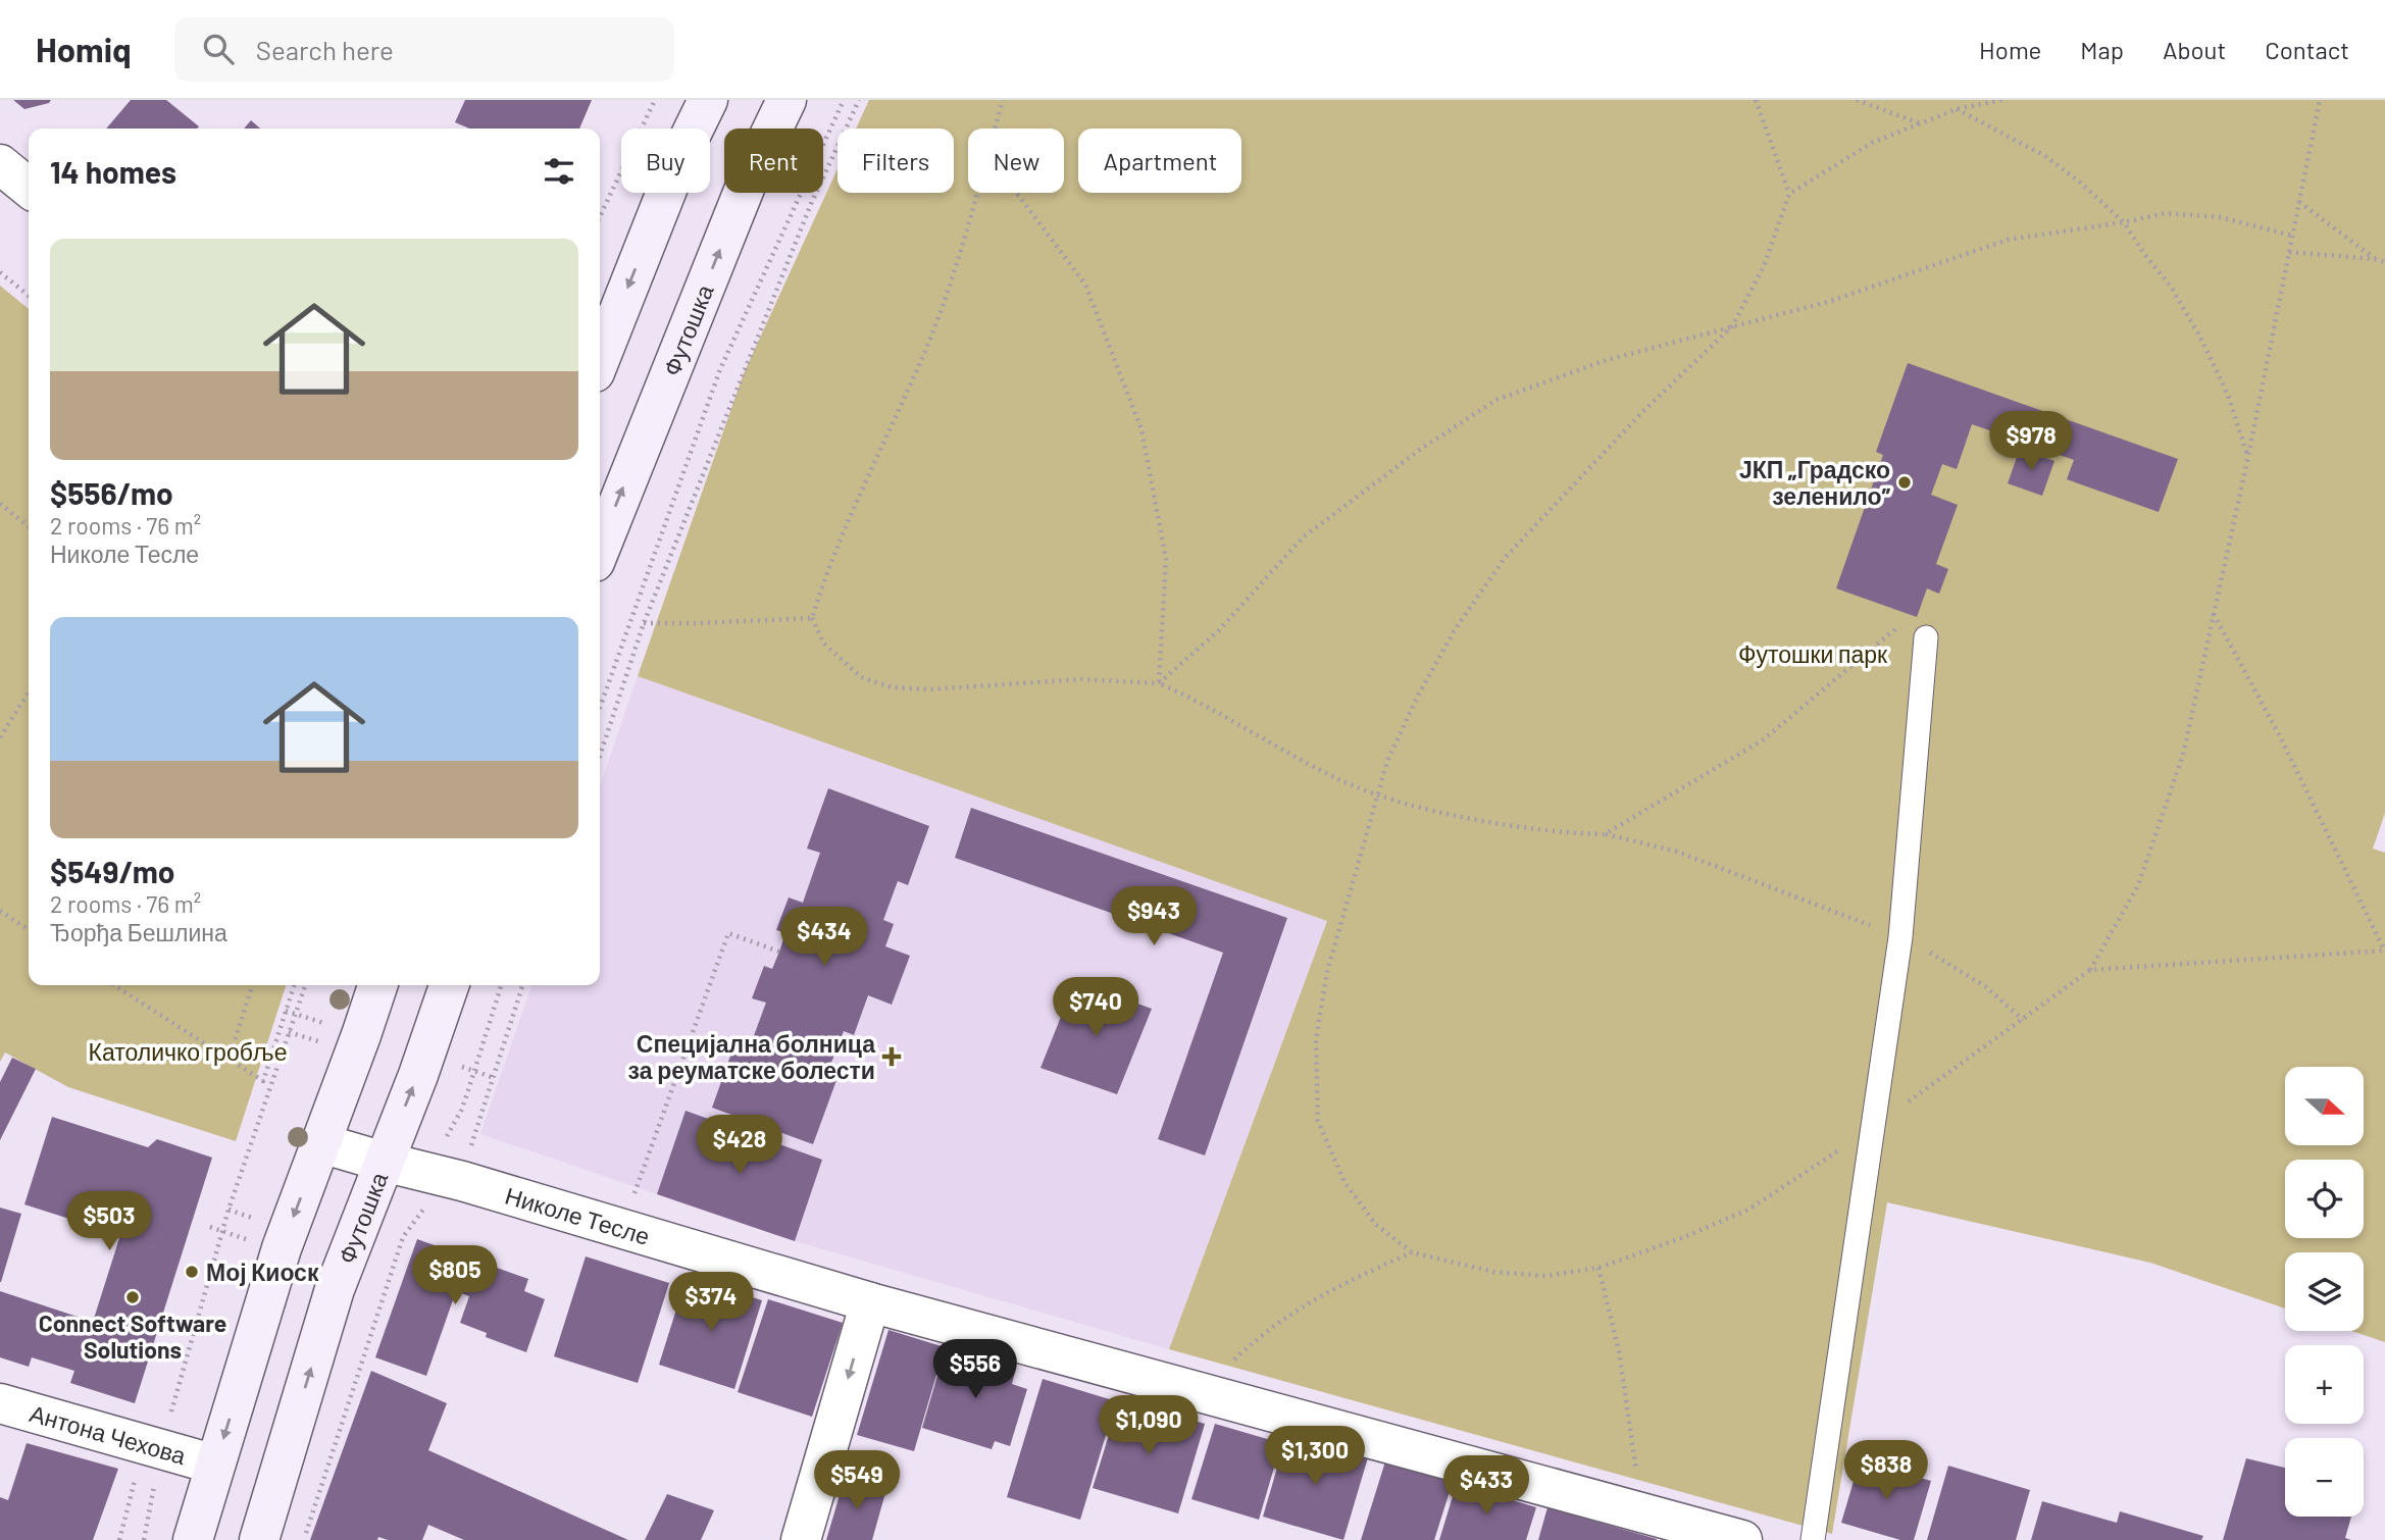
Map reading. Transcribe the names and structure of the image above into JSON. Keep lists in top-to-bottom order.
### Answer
{
  "streets": {
    "main road": ["Футошка"],
    "street": ["Николе Тесле", "Антона Чехова"]
  },
  "crossings": [
    ["Футошка", "Николе Тесле"]
  ],
  "parks": ["Футошки парк", "Католичко гробље"],
  "places": {
    "other": ["ЈКП „Градско зеленило”", "Мој Киоск", "Connect Software Solutions"],
    "health": ["Специјална болница за реуматске болести"]
  },
  "north": "right",
  "page": {
    "header": "Homiq",
    "search": "Search here",
    "nav": [
      "Home",
      "Map",
      "About",
      "Contact"
    ],
    "chip": [
      "Buy",
      "Rent",
      "Filters",
      "New",
      "Apartment"
    ],
    "heading": "14 homes",
    "list": [
      {
        "name": "$556/mo",
        "note": "2 rooms · 76 m² · Николе Тесле"
      },
      {
        "name": "$549/mo",
        "note": "2 rooms · 76 m² · Ђорђа Бешлина"
      }
    ],
    "price": [
      "$978",
      "$943",
      "$434",
      "$740",
      "$428",
      "$503",
      "$805",
      "$374",
      "$556",
      "$1,090",
      "$1,300",
      "$838",
      "$549",
      "$433"
    ],
    "map_buttons": ["+", "−"]
  }
}
